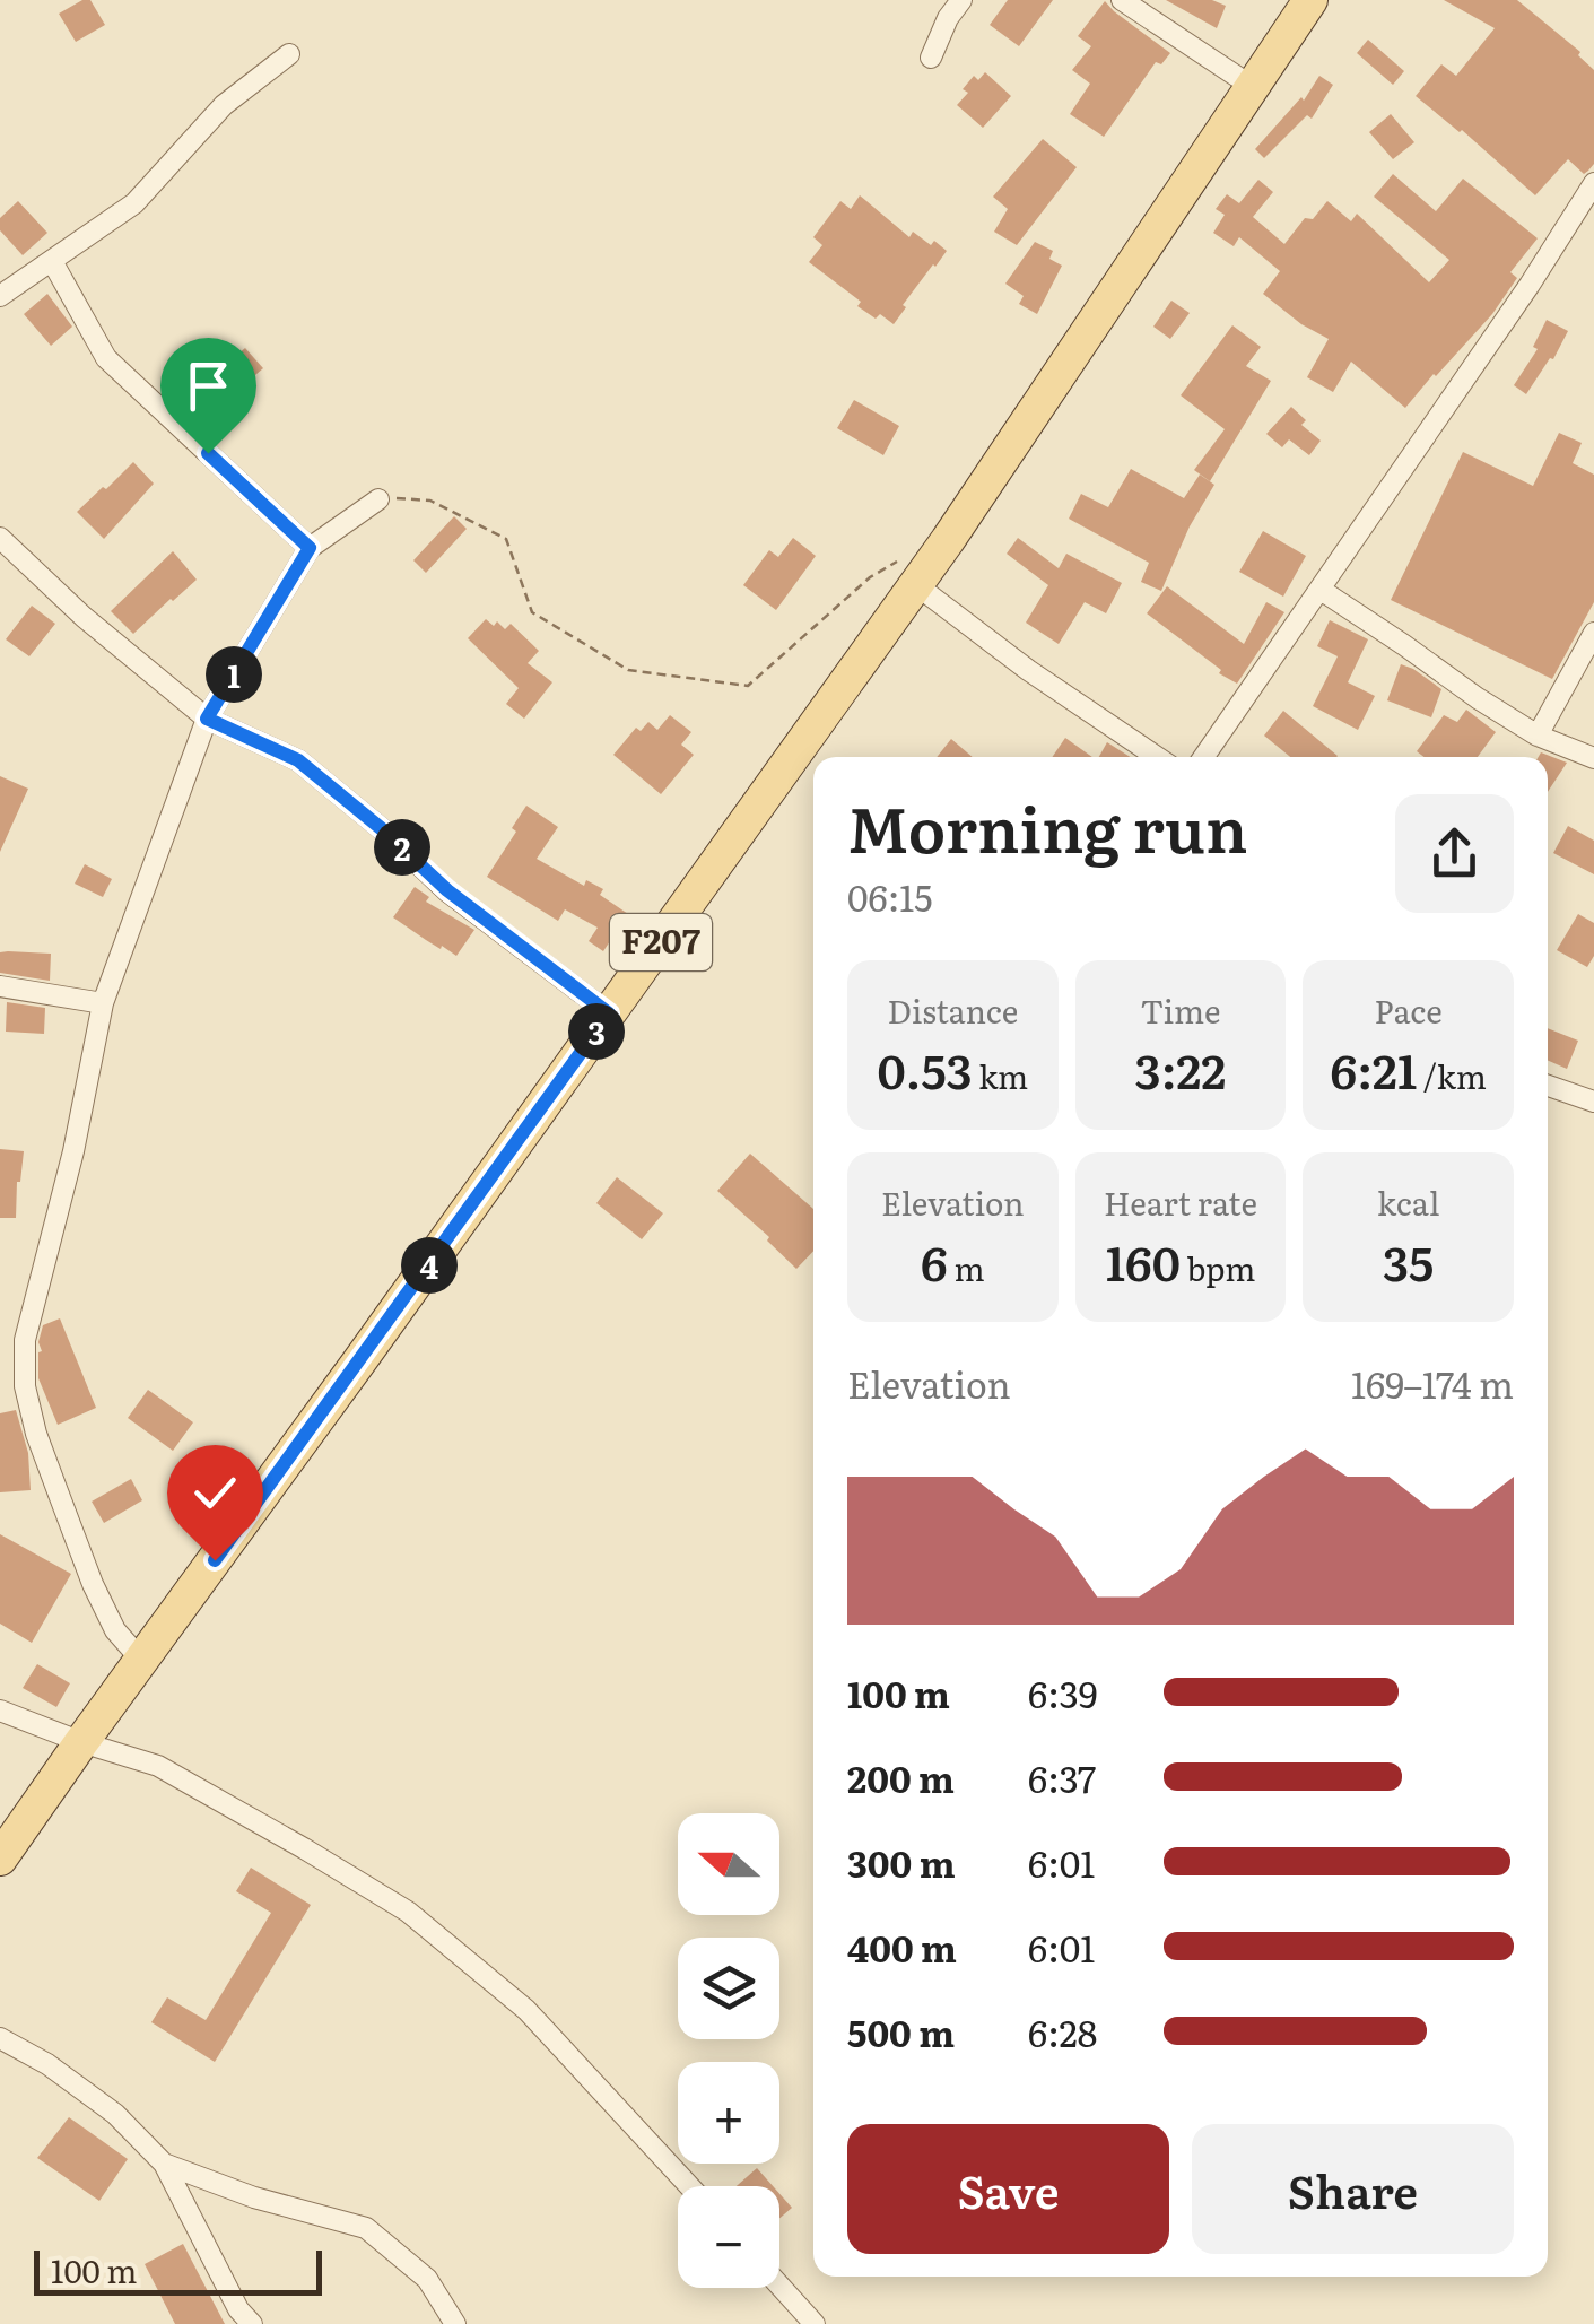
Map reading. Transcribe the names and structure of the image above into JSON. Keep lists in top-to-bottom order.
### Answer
{
  "streets": {
    "main road": ["F207"]
  },
  "scale_bar": "100 m",
  "north": "left",
  "page": {
    "pins": [
      "1",
      "2",
      "3",
      "4"
    ],
    "heading": ["Morning run", "06:15"],
    "stats": [
      ["Distance", "0.53 km"],
      ["Time", "3:22"],
      ["Pace", "6:21 /km"],
      ["Elevation", "6 m"],
      ["Heart rate", "160 bpm"],
      ["kcal", "35"]
    ],
    "chart": ["Elevation", "169–174 m"],
    "list": [
      {
        "name": "100 m",
        "note": "6:39"
      },
      {
        "name": "200 m",
        "note": "6:37"
      },
      {
        "name": "300 m",
        "note": "6:01"
      },
      {
        "name": "400 m",
        "note": "6:01"
      },
      {
        "name": "500 m",
        "note": "6:28"
      }
    ],
    "map_buttons": ["+", "−"],
    "buttons": ["Save", "Share"],
    "scale": "100 m"
  }
}
